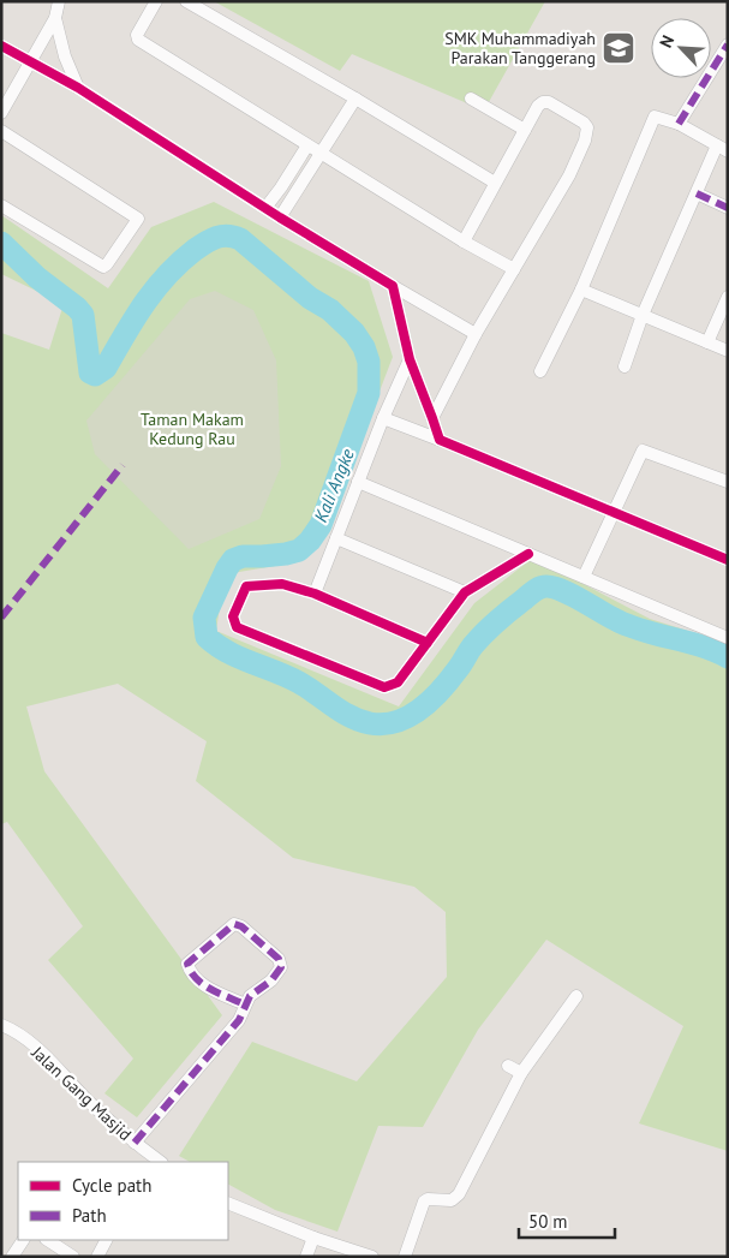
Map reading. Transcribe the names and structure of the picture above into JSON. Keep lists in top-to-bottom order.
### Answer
{
  "streets": {
    "street": ["Jalan Gang Masjid"]
  },
  "water": ["Kali Angke"],
  "parks": ["Taman Makam Kedung Rau"],
  "places": {
    "school or university": ["SMK Muhammadiyah Parakan Tanggerang"]
  },
  "legend": ["Cycle path", "Path"],
  "scale_bar": "50 m",
  "north": "top left"
}
